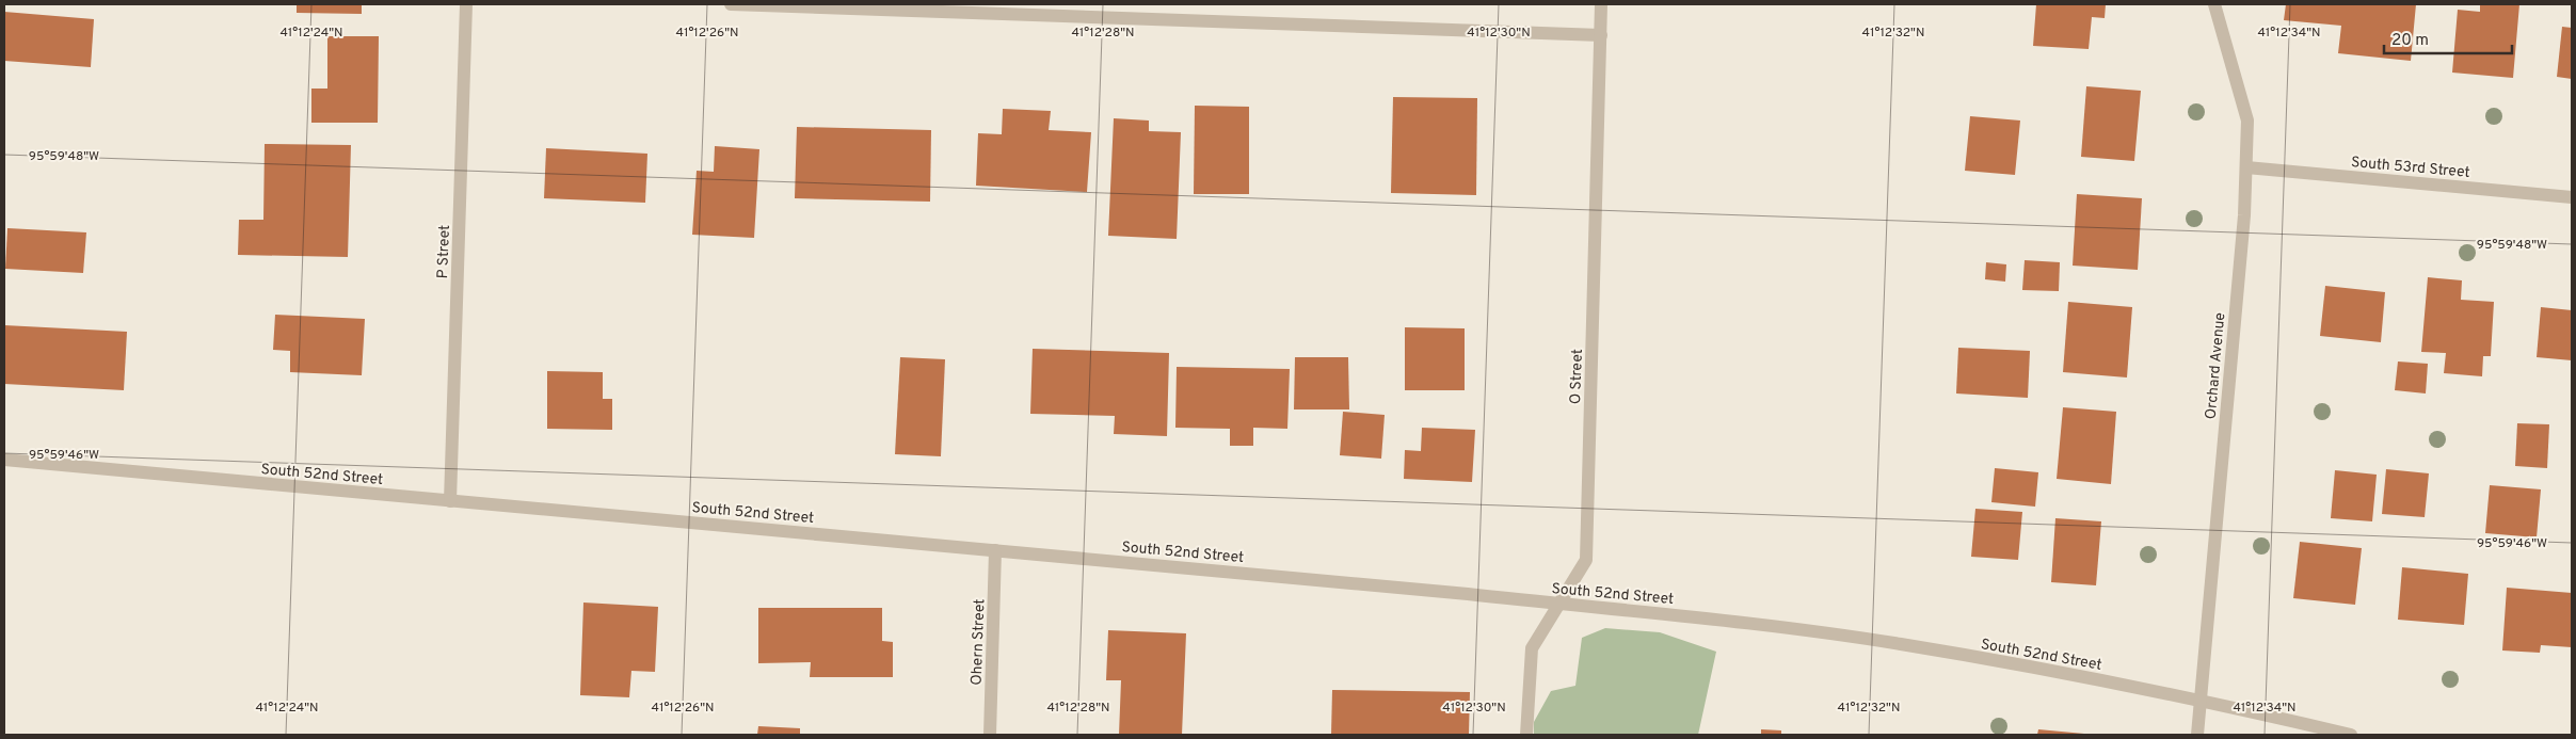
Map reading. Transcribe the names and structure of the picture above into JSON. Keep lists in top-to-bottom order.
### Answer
{
  "streets": {
    "street": [
      "South 53rd Street",
      "P Street",
      "Orchard Avenue",
      "O Street",
      "South 52nd Street",
      "Ohern Street"
    ]
  },
  "crossings": [
    ["South 53rd Street", "Orchard Avenue"],
    ["P Street", "South 52nd Street"],
    ["Orchard Avenue", "South 52nd Street"],
    ["O Street", "South 52nd Street"],
    ["South 52nd Street", "Ohern Street"]
  ],
  "scale_bar": "20 m",
  "coordinates": [
    "41°12'24\"N",
    "41°12'26\"N",
    "41°12'28\"N",
    "41°12'30\"N",
    "41°12'32\"N",
    "41°12'34\"N",
    "95°59'48\"W",
    "95°59'46\"W"
  ]
}
